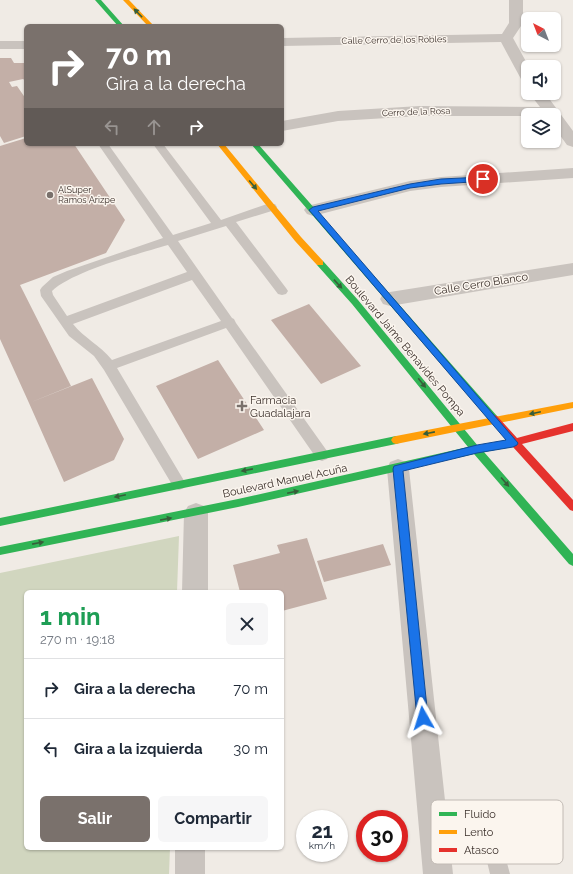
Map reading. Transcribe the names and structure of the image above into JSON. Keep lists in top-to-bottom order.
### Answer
{
  "streets": {
    "main road": ["Boulevard Jaime Benavides Pompa", "Boulevard Manuel Acuña"],
    "street": ["Calle Cerro de los Robles", "Cerro de la Rosa", "Calle Cerro Blanco"]
  },
  "crossings": [
    ["Calle Cerro Blanco", "Boulevard Jaime Benavides Pompa"],
    ["Boulevard Jaime Benavides Pompa", "Boulevard Manuel Acuña"]
  ],
  "places": {
    "other": ["AlSuper Ramos Arizpe"],
    "health": ["Farmacia Guadalajara"]
  },
  "legend": ["Fluido", "Lento", "Atasco"],
  "north": "top left",
  "page": {
    "turn": ["70 m", "Gira a la derecha"],
    "heading": ["1 min", "270 m · 19:18"],
    "list": [
      {
        "name": "Gira a la derecha",
        "value": "70 m"
      },
      {
        "name": "Gira a la izquierda",
        "value": "30 m"
      }
    ],
    "buttons": ["Salir", "Compartir"],
    "speed": "21 km/h",
    "limit": "30"
  }
}
